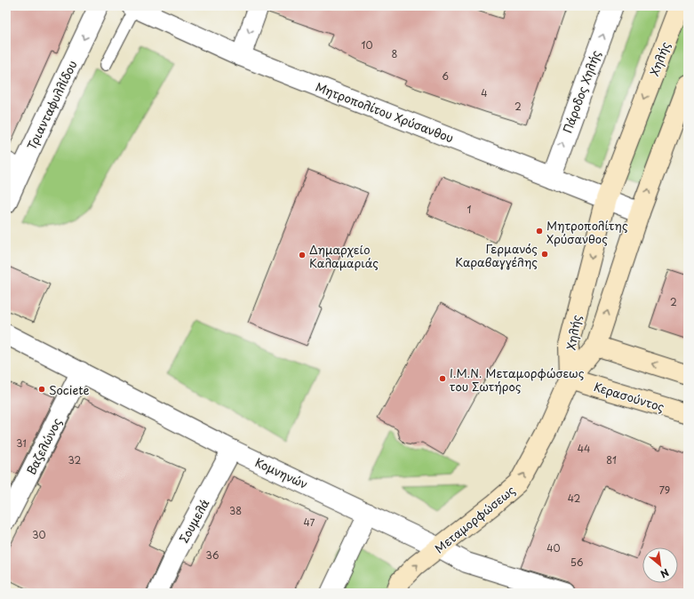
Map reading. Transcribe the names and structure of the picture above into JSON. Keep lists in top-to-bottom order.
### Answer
{
  "streets": {
    "main road": ["Χηλής", "Κερασούντος", "Μεταμορφώσεως"],
    "street": [
      "Πάροδος Χηλής",
      "Τριανταφυλλίδου",
      "Μητροπολίτου Χρύσανθου",
      "Βαζελώνος",
      "Κομνηνών",
      "Σουμελά"
    ]
  },
  "crossings": [
    ["Χηλής", "Μητροπολίτου Χρύσανθου"],
    ["Χηλής", "Κερασούντος"],
    ["Χηλής", "Μεταμορφώσεως"],
    ["Πάροδος Χηλής", "Μητροπολίτου Χρύσανθου"],
    ["Κερασούντος", "Μεταμορφώσεως"],
    ["Βαζελώνος", "Κομνηνών"],
    ["Κομνηνών", "Μεταμορφώσεως"],
    ["Κομνηνών", "Σουμελά"]
  ],
  "one_way": ["Πάροδος Χηλής", "Τριανταφυλλίδου", "Μεταμορφώσεως"],
  "places": [
    "Μητροπολίτης Χρύσανθος",
    "Γερμανός Καραβαγγέλης",
    "Δημαρχείο Καλαμαριάς",
    "Ι.Μ.Ν. Μεταμορφώσεως του Σωτήρος",
    "Societe"
  ],
  "house_numbers": [
    "10",
    "8",
    "6",
    "4",
    "2",
    "1",
    "2",
    "31",
    "44",
    "32",
    "81",
    "79",
    "42",
    "38",
    "47",
    "30",
    "40",
    "36",
    "56"
  ],
  "north": "bottom right"
}
